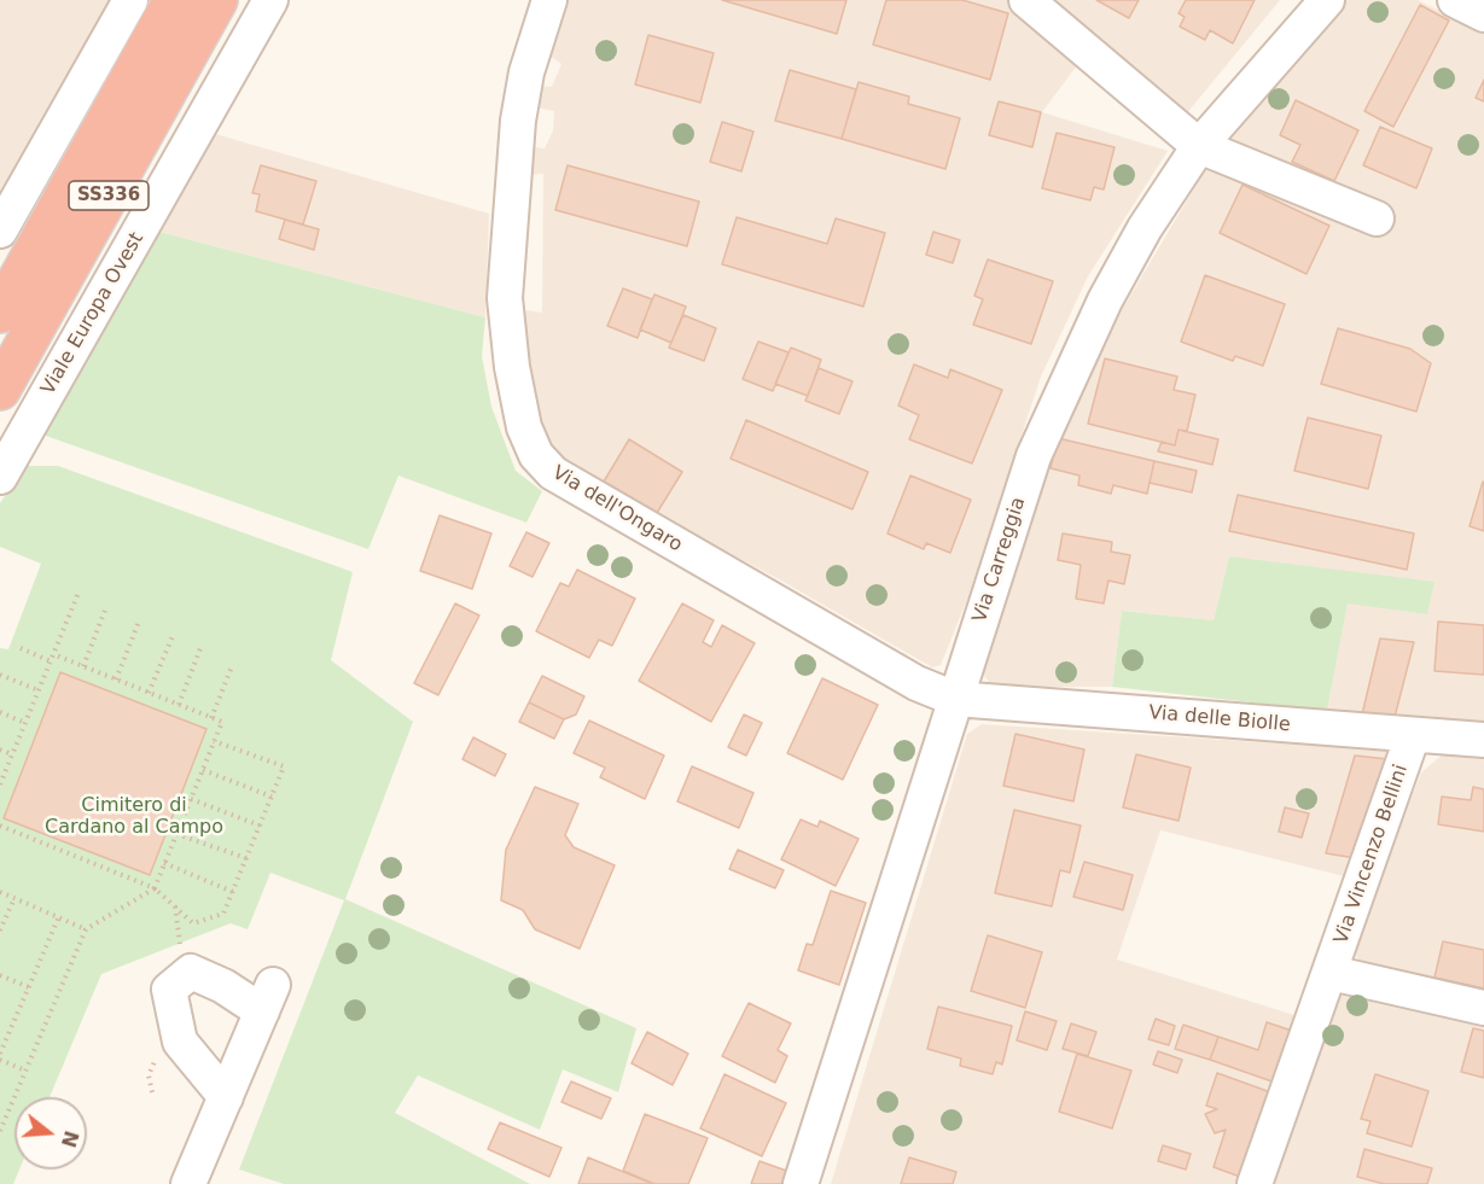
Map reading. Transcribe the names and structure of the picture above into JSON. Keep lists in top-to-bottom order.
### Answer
{
  "streets": {
    "highway": ["SS336"],
    "street": [
      "Viale Europa Ovest",
      "Via dell'Ongaro",
      "Via Carreggia",
      "Via delle Biolle",
      "Via Vincenzo Bellini"
    ]
  },
  "crossings": [
    ["Via dell'Ongaro", "Via Carreggia"],
    ["Via dell'Ongaro", "Via delle Biolle"],
    ["Via Carreggia", "Via delle Biolle"],
    ["Via delle Biolle", "Via Vincenzo Bellini"]
  ],
  "parks": ["Cimitero di Cardano al Campo"],
  "north": "right"
}
